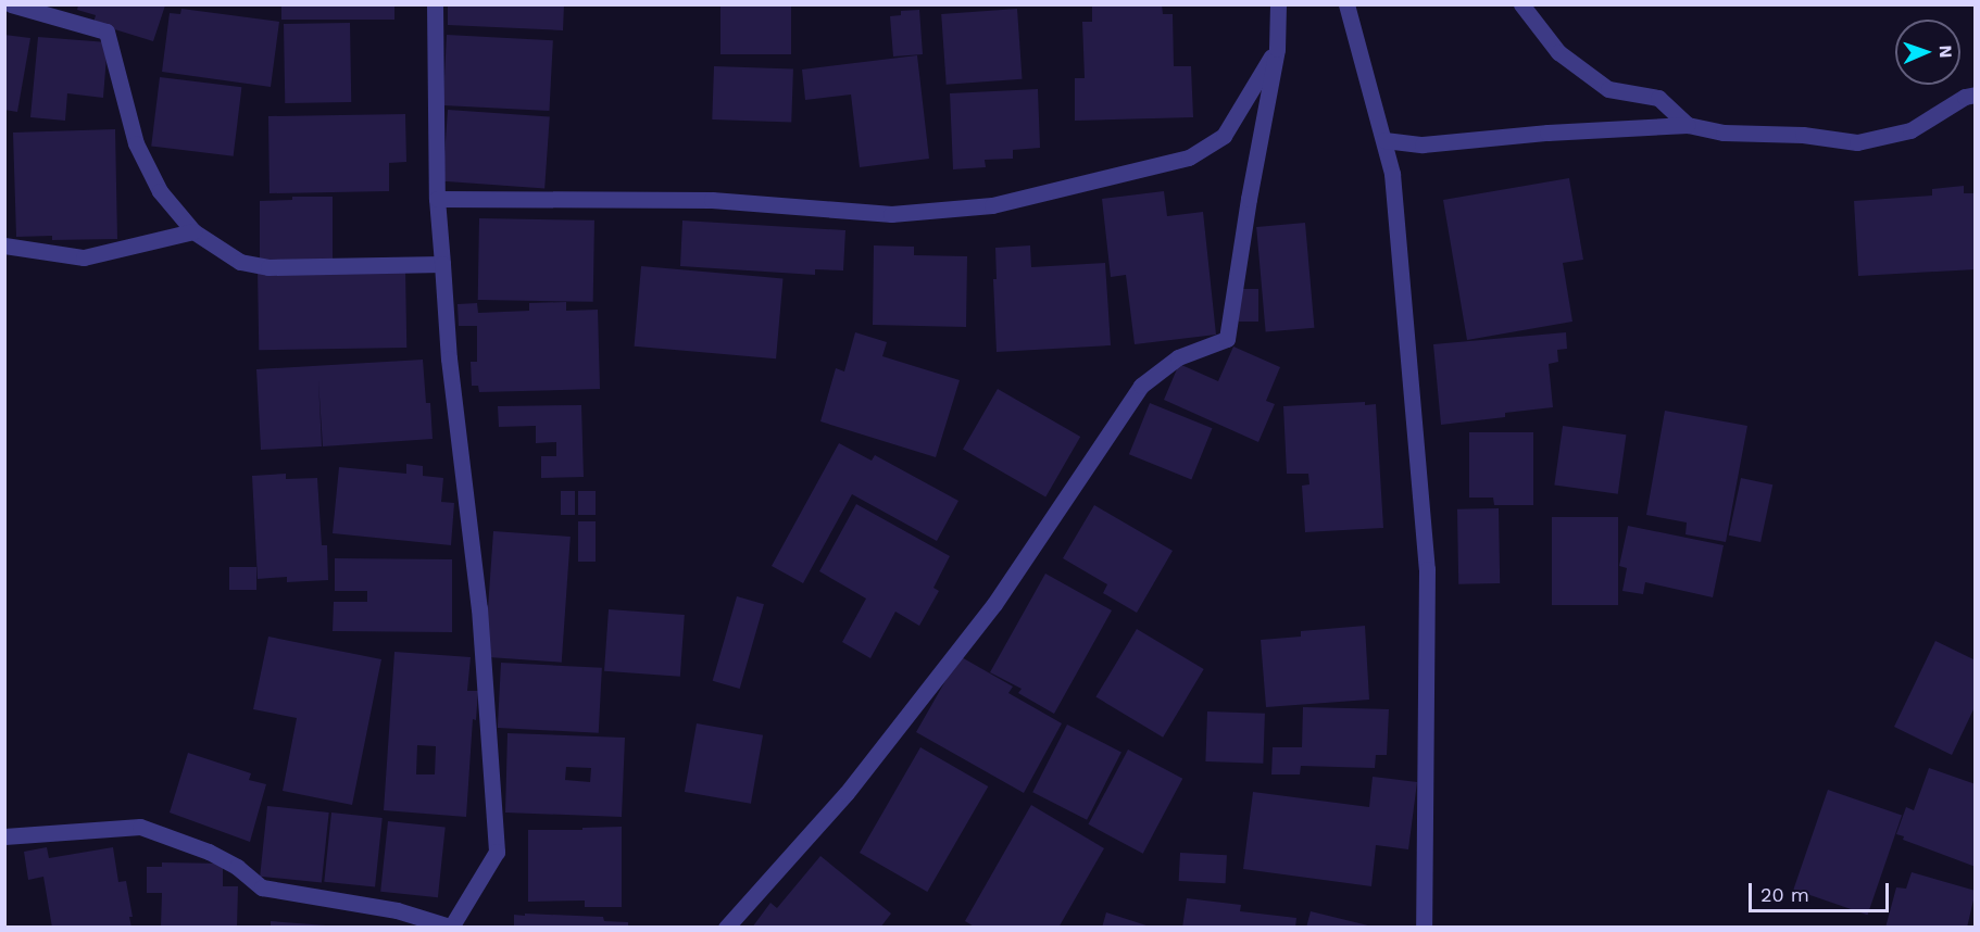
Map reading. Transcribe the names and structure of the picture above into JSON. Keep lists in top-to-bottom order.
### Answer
{
  "scale_bar": "20 m",
  "north": "right"
}
